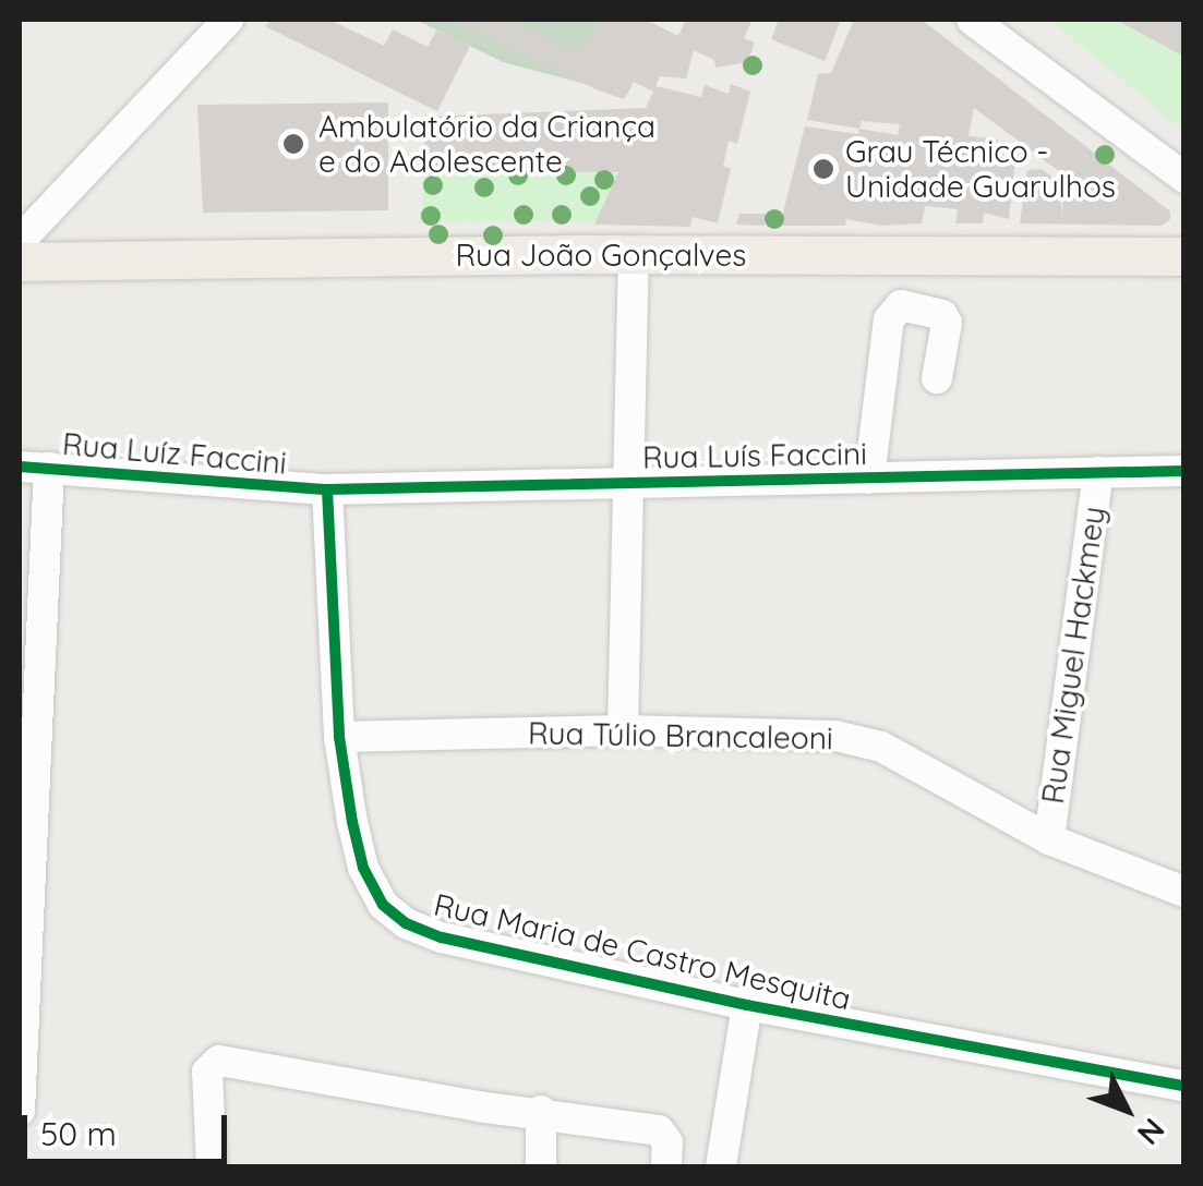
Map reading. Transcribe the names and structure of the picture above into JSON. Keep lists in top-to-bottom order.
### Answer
{
  "streets": {
    "main road": ["Rua João Gonçalves"],
    "street": [
      "Rua Luíz Faccini",
      "Rua Luís Faccini",
      "Rua Miguel Hackmey",
      "Rua Túlio Brancaleoni",
      "Rua Maria de Castro Mesquita"
    ]
  },
  "crossings": [
    ["Rua Luíz Faccini", "Rua Luís Faccini"],
    ["Rua Luíz Faccini", "Rua Maria de Castro Mesquita"],
    ["Rua Luís Faccini", "Rua Miguel Hackmey"],
    ["Rua Luís Faccini", "Rua Maria de Castro Mesquita"],
    ["Rua Miguel Hackmey", "Rua Túlio Brancaleoni"],
    ["Rua Túlio Brancaleoni", "Rua Maria de Castro Mesquita"]
  ],
  "places": ["Ambulatório da Criança e do Adolescente", "Grau Técnico - Unidade Guarulhos"],
  "scale_bar": "50 m",
  "north": "bottom right"
}
